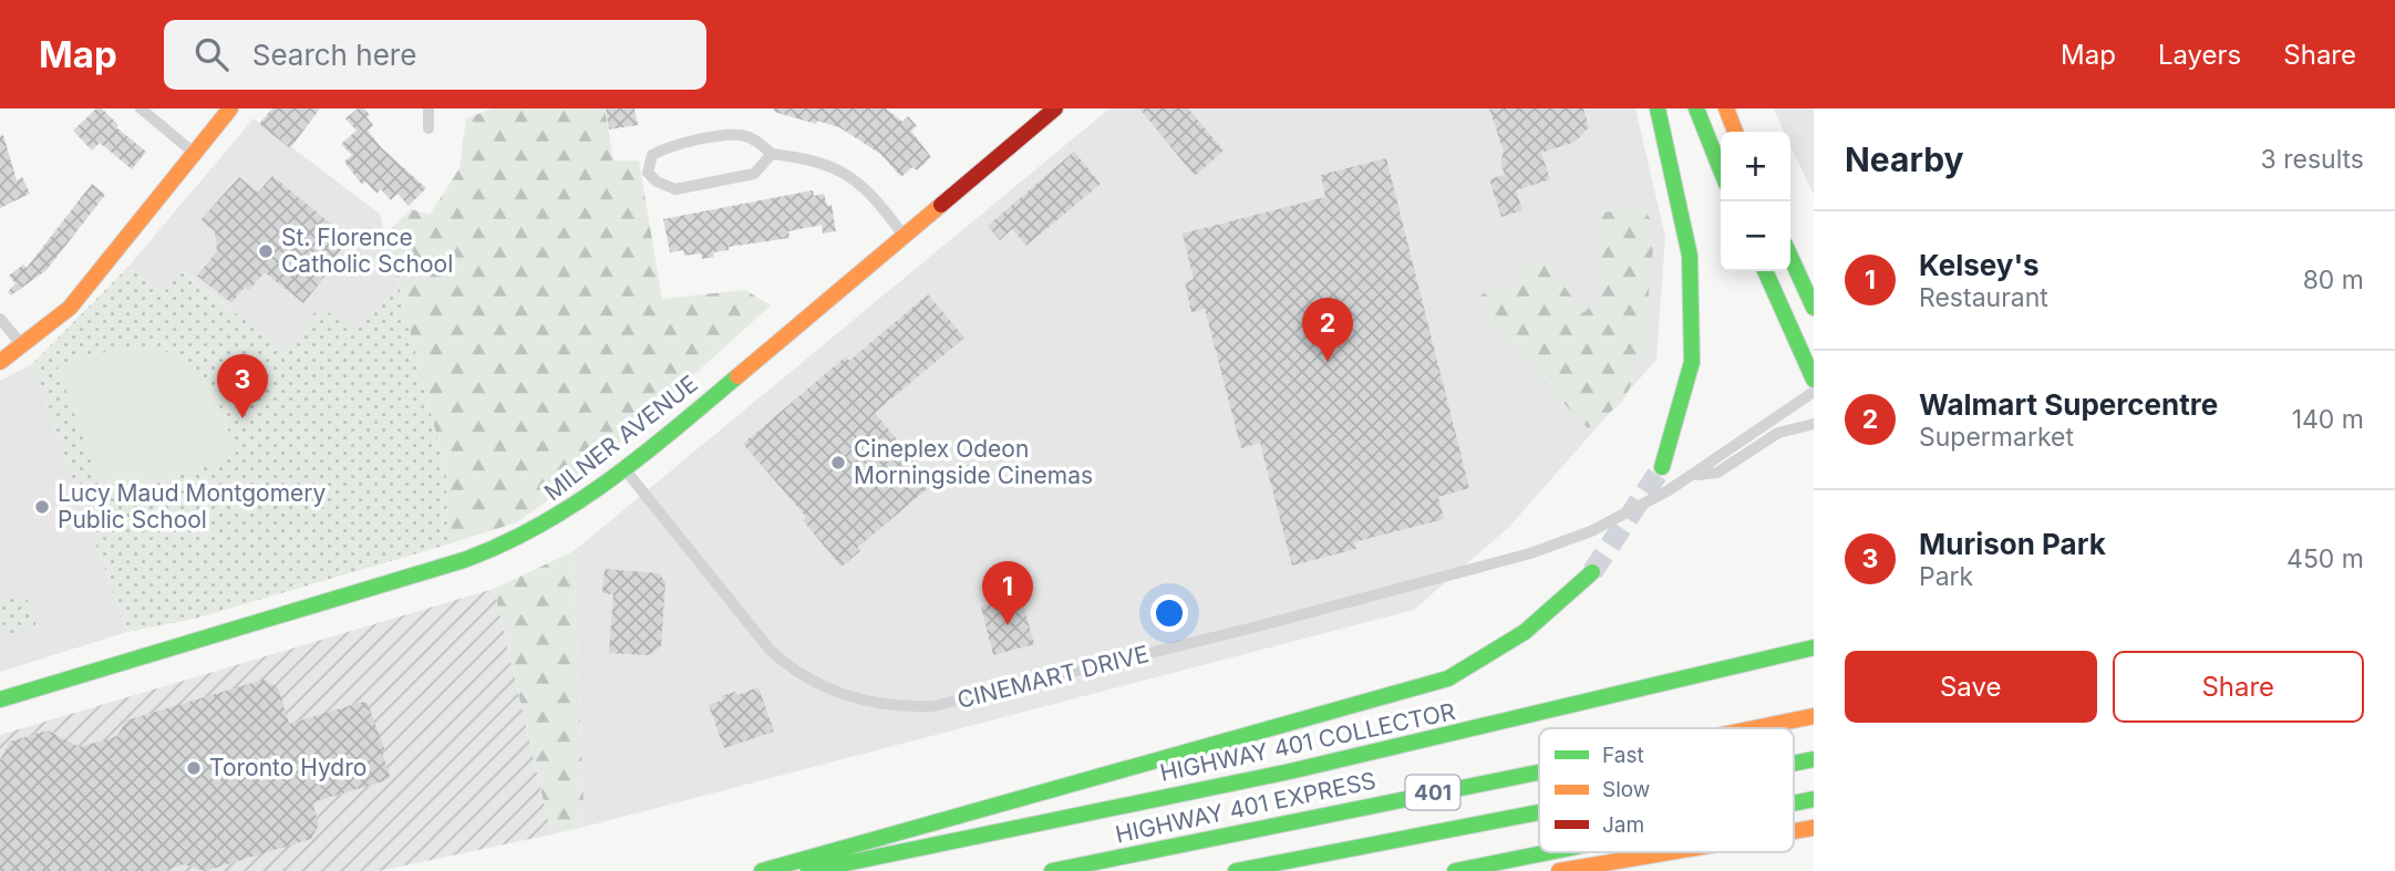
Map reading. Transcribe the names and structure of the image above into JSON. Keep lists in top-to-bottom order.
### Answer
{
  "streets": {
    "main road": [
      "MILNER AVENUE",
      "HIGHWAY 401 COLLECTOR",
      "401",
      "HIGHWAY 401 EXPRESS"
    ],
    "street": ["CINEMART DRIVE"]
  },
  "crossings": [
    ["MILNER AVENUE", "CINEMART DRIVE"]
  ],
  "places": [
    "St. Florence Catholic School",
    "Cineplex Odeon Morningside Cinemas",
    "Lucy Maud Montgomery Public School",
    "Toronto Hydro"
  ],
  "legend": ["Fast", "Slow", "Jam"],
  "page": {
    "header": "Map",
    "search": "Search here",
    "nav": ["Map", "Layers", "Share"],
    "heading": ["Nearby", "3 results"],
    "map_buttons": ["+", "−"],
    "list": [
      {
        "mark": "1",
        "name": "Kelsey's",
        "note": "Restaurant",
        "value": "80 m"
      },
      {
        "mark": "2",
        "name": "Walmart Supercentre",
        "note": "Supermarket",
        "value": "140 m"
      },
      {
        "mark": "3",
        "name": "Murison Park",
        "note": "Park",
        "value": "450 m"
      }
    ],
    "pins": ["2", "3", "1"],
    "buttons": ["Save", "Share"]
  }
}
